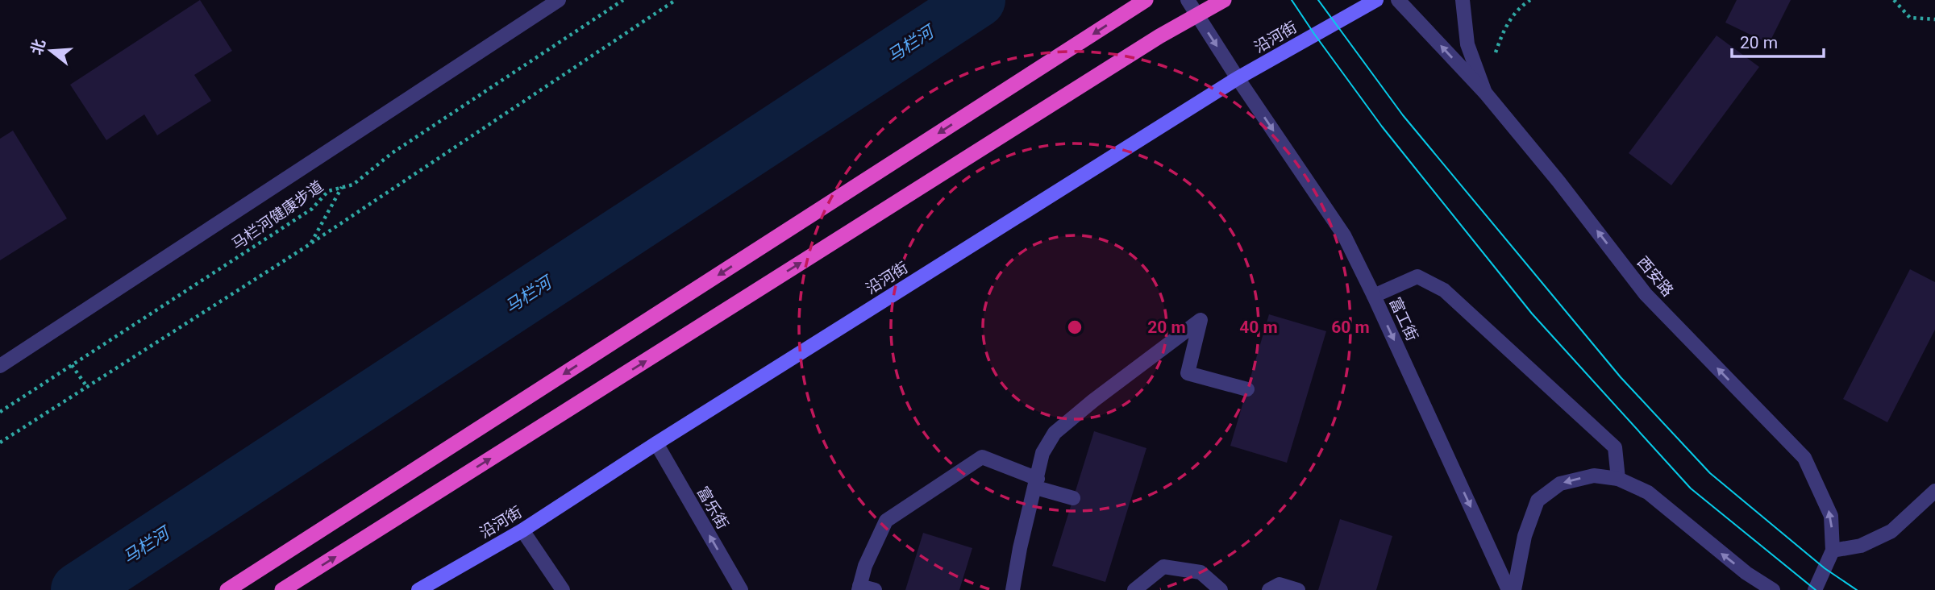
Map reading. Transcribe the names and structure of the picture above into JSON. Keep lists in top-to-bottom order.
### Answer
{
  "streets": {
    "main road": ["沿河街"],
    "street": ["西安路", "富工街", "富乐街"],
    "path": ["马栏河健康步道"]
  },
  "crossings": [
    ["沿河街", "富工街"],
    ["沿河街", "富乐街"]
  ],
  "one_way": ["西安路", "富工街", "富乐街"],
  "water": ["马栏河"],
  "scale_bar": "20 m",
  "north": "left",
  "rings": ["20 m", "40 m", "60 m"]
}
